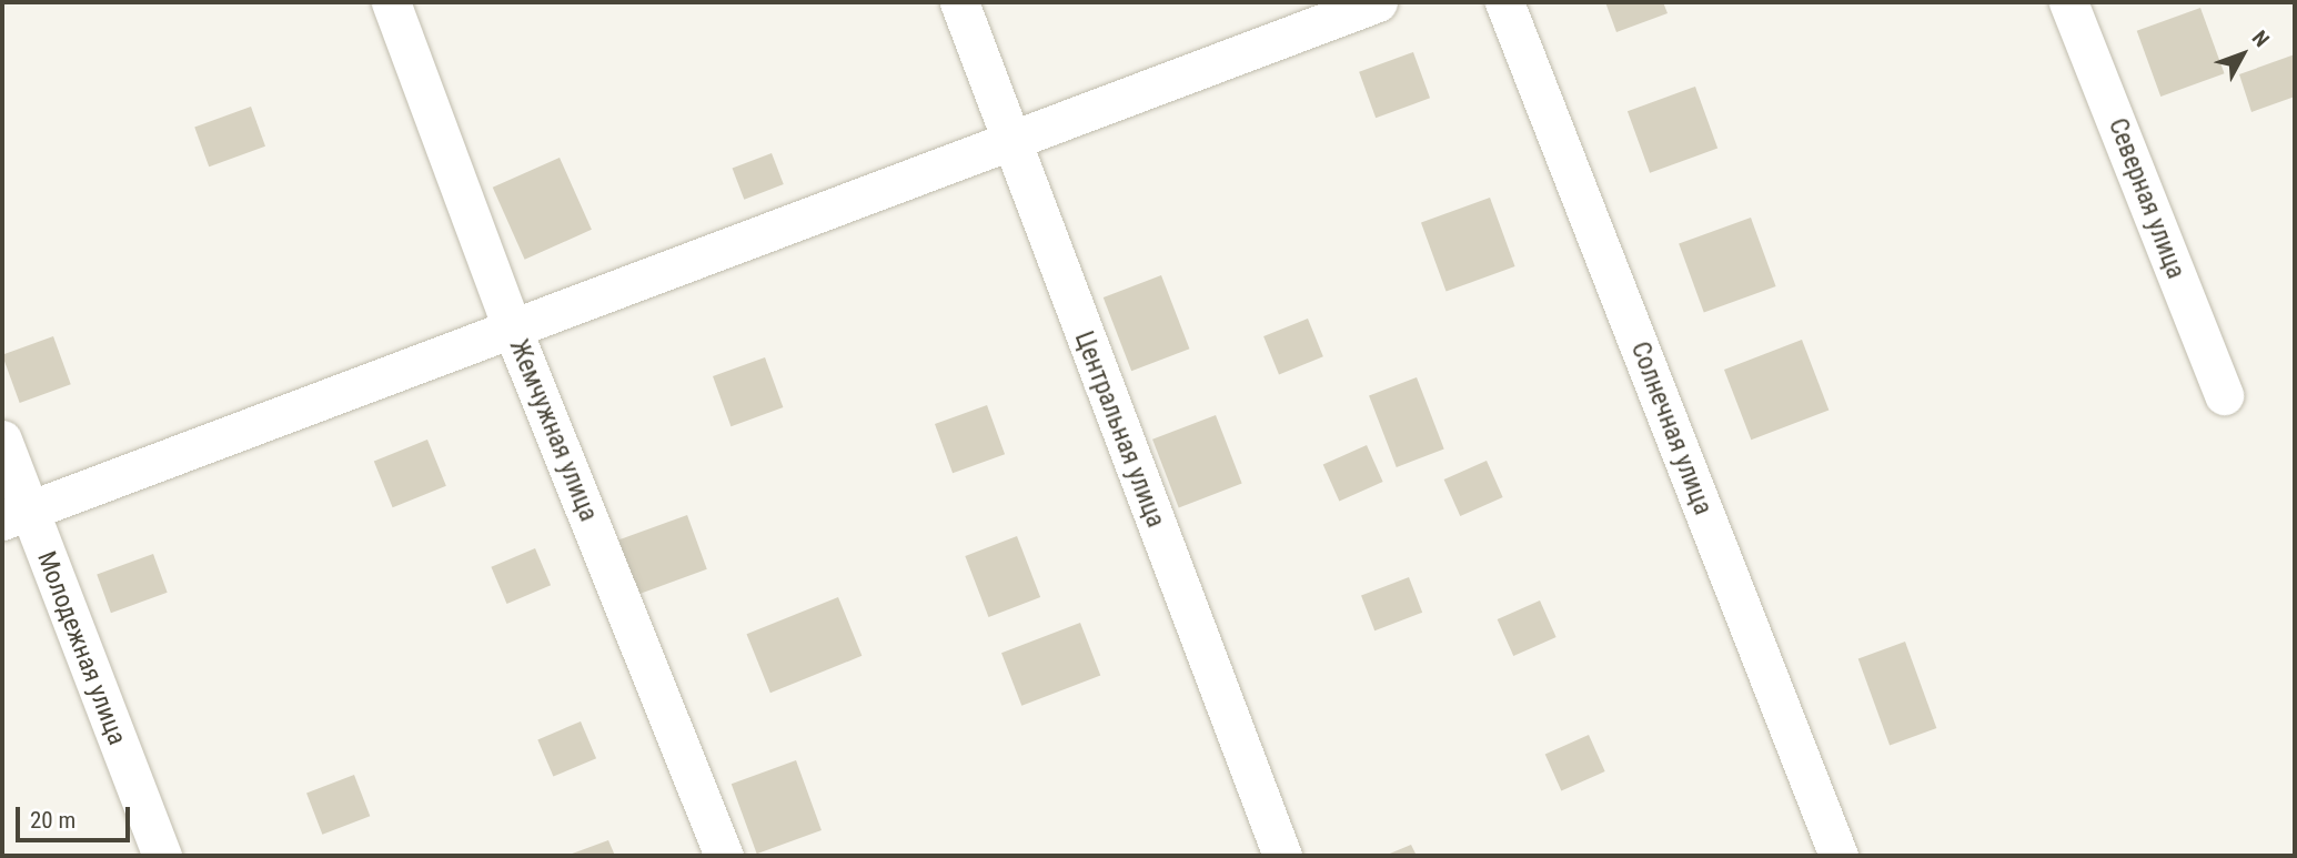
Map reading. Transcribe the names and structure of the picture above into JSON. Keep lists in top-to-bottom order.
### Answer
{
  "streets": {
    "street": [
      "Северная улица",
      "Солнечная улица",
      "Центральная улица",
      "Жемчужная улица",
      "Молодежная улица"
    ]
  },
  "scale_bar": "20 m",
  "north": "top right"
}
